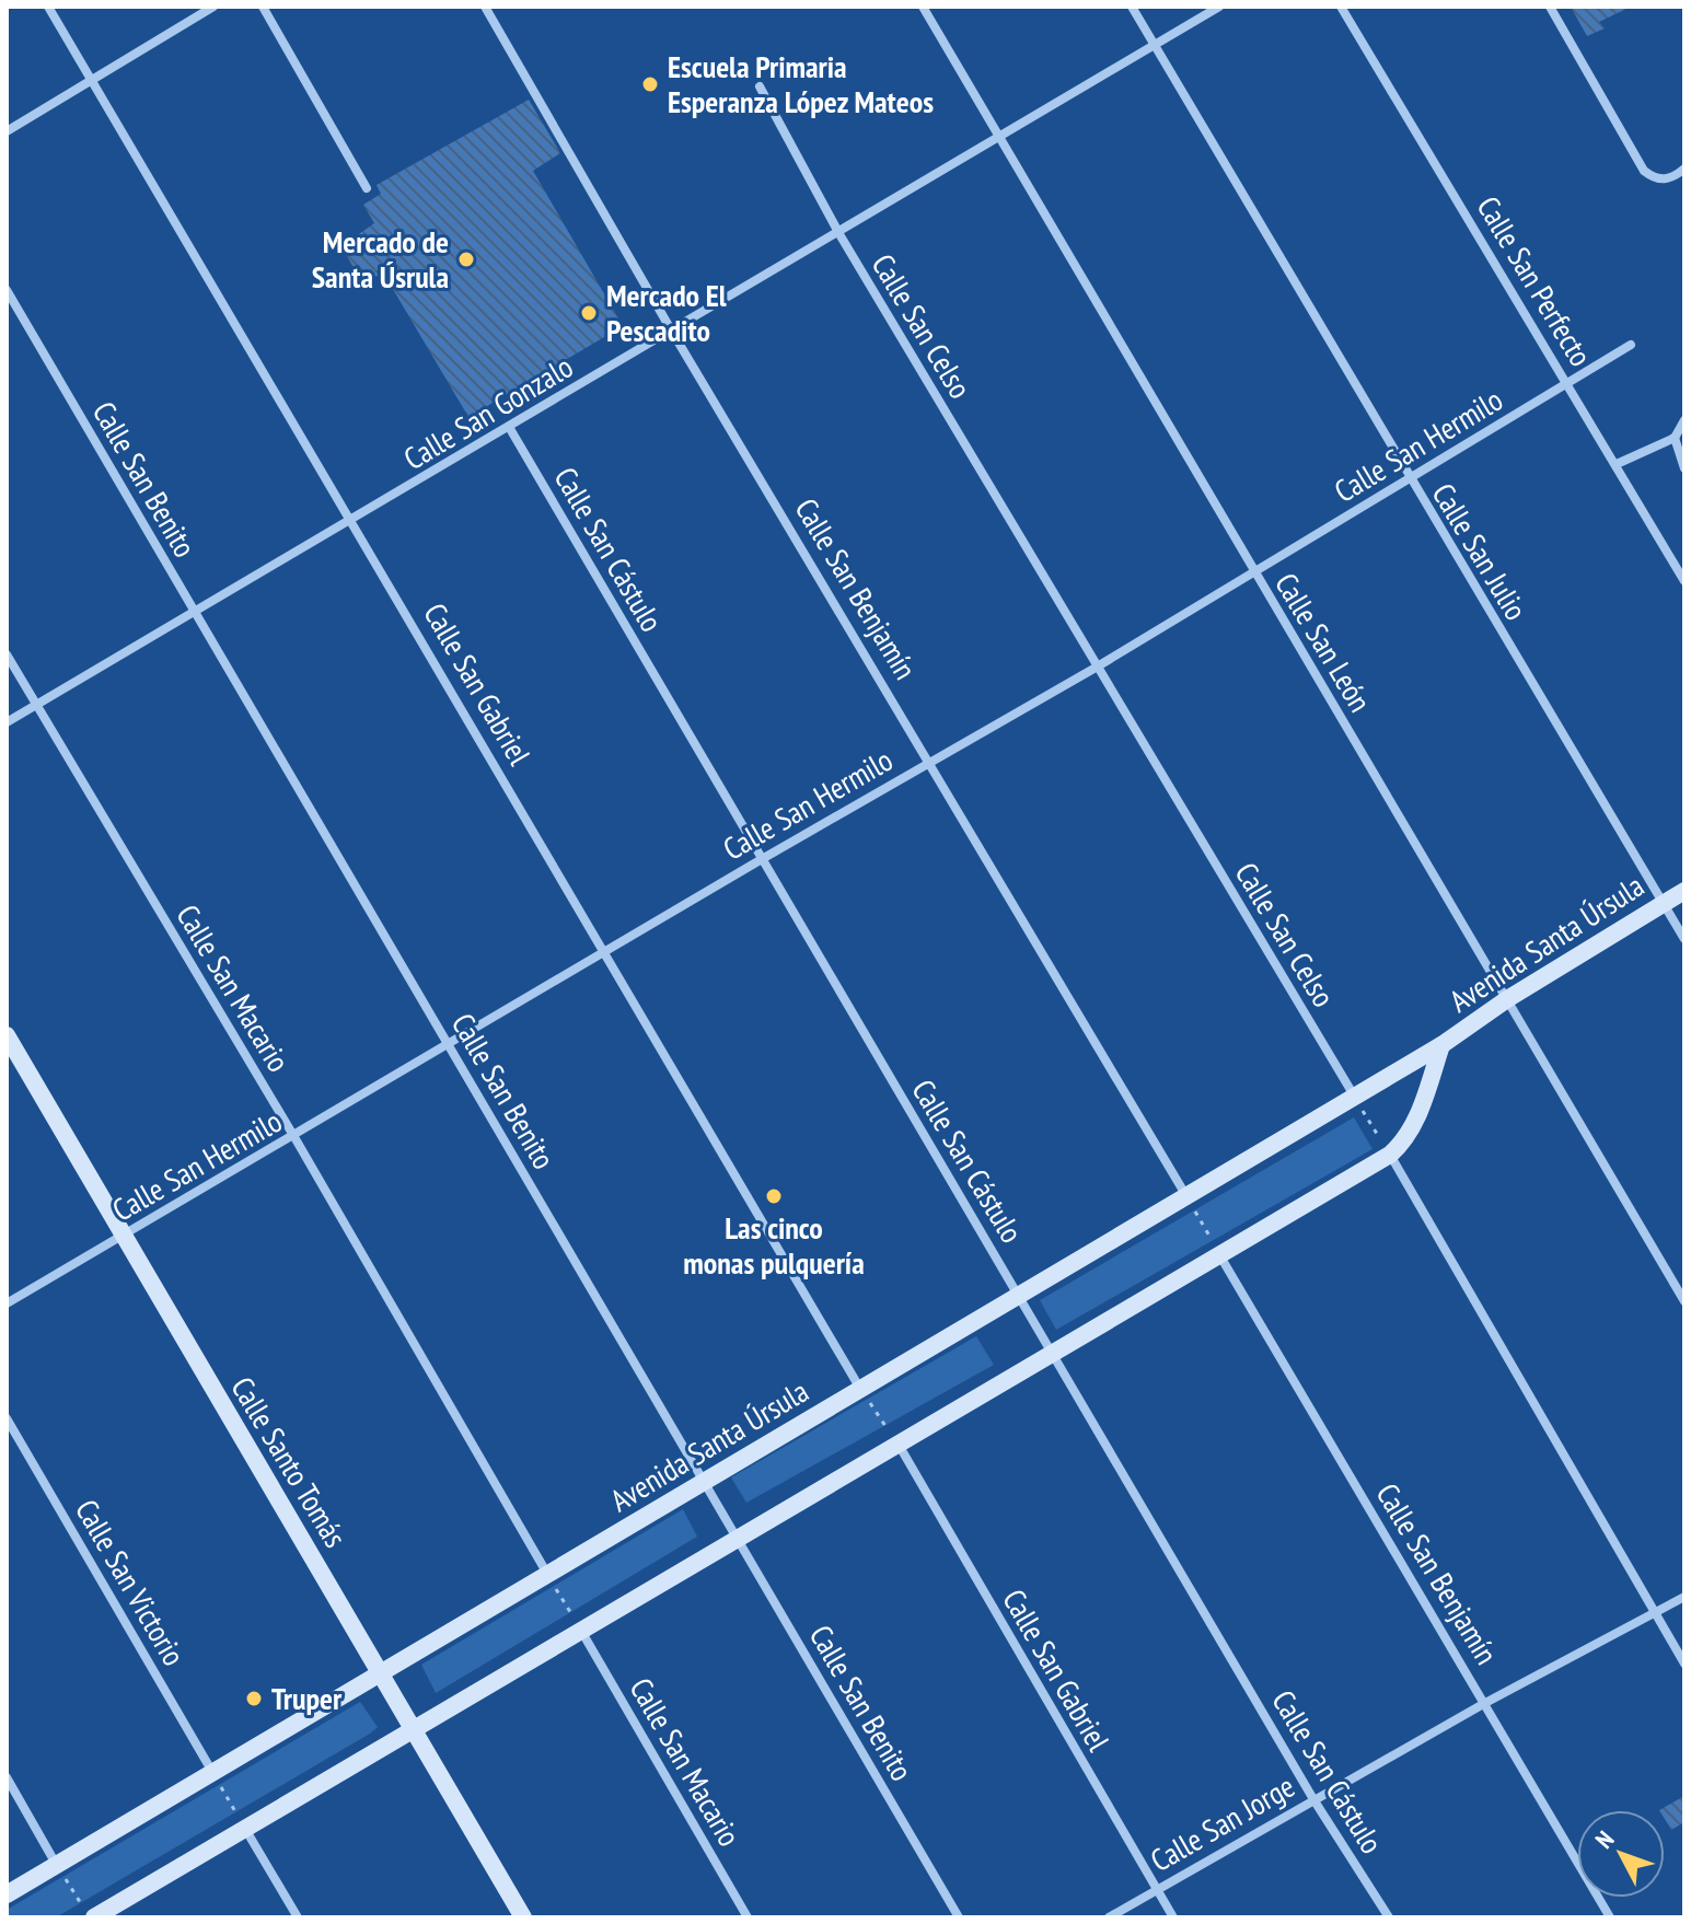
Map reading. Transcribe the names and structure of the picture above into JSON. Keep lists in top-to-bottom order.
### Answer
{
  "streets": {
    "street": [
      "Calle San Perfecto",
      "Calle San Celso",
      "Calle San Gonzalo",
      "Calle San Hermilo",
      "Calle San Benito",
      "Calle San Cástulo",
      "Calle San Julio",
      "Calle San Benjamín",
      "Calle San León",
      "Calle San Gabriel",
      "Avenida Santa Úrsula",
      "Calle San Macario",
      "Calle Santo Tomás",
      "Calle San Victorio",
      "Calle San Jorge"
    ]
  },
  "crossings": [
    ["Calle San Perfecto", "Calle San Hermilo"],
    ["Calle San Celso", "Calle San Gonzalo"],
    ["Calle San Celso", "Calle San Hermilo"],
    ["Calle San Celso", "Avenida Santa Úrsula"],
    ["Calle San Gonzalo", "Calle San Benito"],
    ["Calle San Gonzalo", "Calle San Cástulo"],
    ["Calle San Gonzalo", "Calle San Julio"],
    ["Calle San Gonzalo", "Calle San Benjamín"],
    ["Calle San Gonzalo", "Calle San León"],
    ["Calle San Gonzalo", "Calle San Gabriel"],
    ["Calle San Gonzalo", "Calle San Macario"],
    ["Calle San Hermilo", "Calle San Benito"],
    ["Calle San Hermilo", "Calle San Cástulo"],
    ["Calle San Hermilo", "Calle San Julio"],
    ["Calle San Hermilo", "Calle San Benjamín"],
    ["Calle San Hermilo", "Calle San León"],
    ["Calle San Hermilo", "Calle San Gabriel"],
    ["Calle San Hermilo", "Calle San Macario"],
    ["Calle San Hermilo", "Calle Santo Tomás"],
    ["Calle San Benito", "Avenida Santa Úrsula"],
    ["Calle San Cástulo", "Avenida Santa Úrsula"],
    ["Calle San Cástulo", "Calle San Jorge"],
    ["Calle San Julio", "Avenida Santa Úrsula"],
    ["Calle San Benjamín", "Avenida Santa Úrsula"],
    ["Calle San Benjamín", "Calle San Jorge"],
    ["Calle San León", "Avenida Santa Úrsula"],
    ["Calle San Gabriel", "Avenida Santa Úrsula"],
    ["Calle San Gabriel", "Calle San Jorge"],
    ["Avenida Santa Úrsula", "Calle San Macario"],
    ["Avenida Santa Úrsula", "Calle Santo Tomás"],
    ["Avenida Santa Úrsula", "Calle San Victorio"]
  ],
  "places": [
    "Escuela Primaria Esperanza López Mateos",
    "Mercado de Santa Úsrula",
    "Mercado El Pescadito",
    "Las cinco monas pulquería",
    "Truper"
  ],
  "north": "top left"
}
